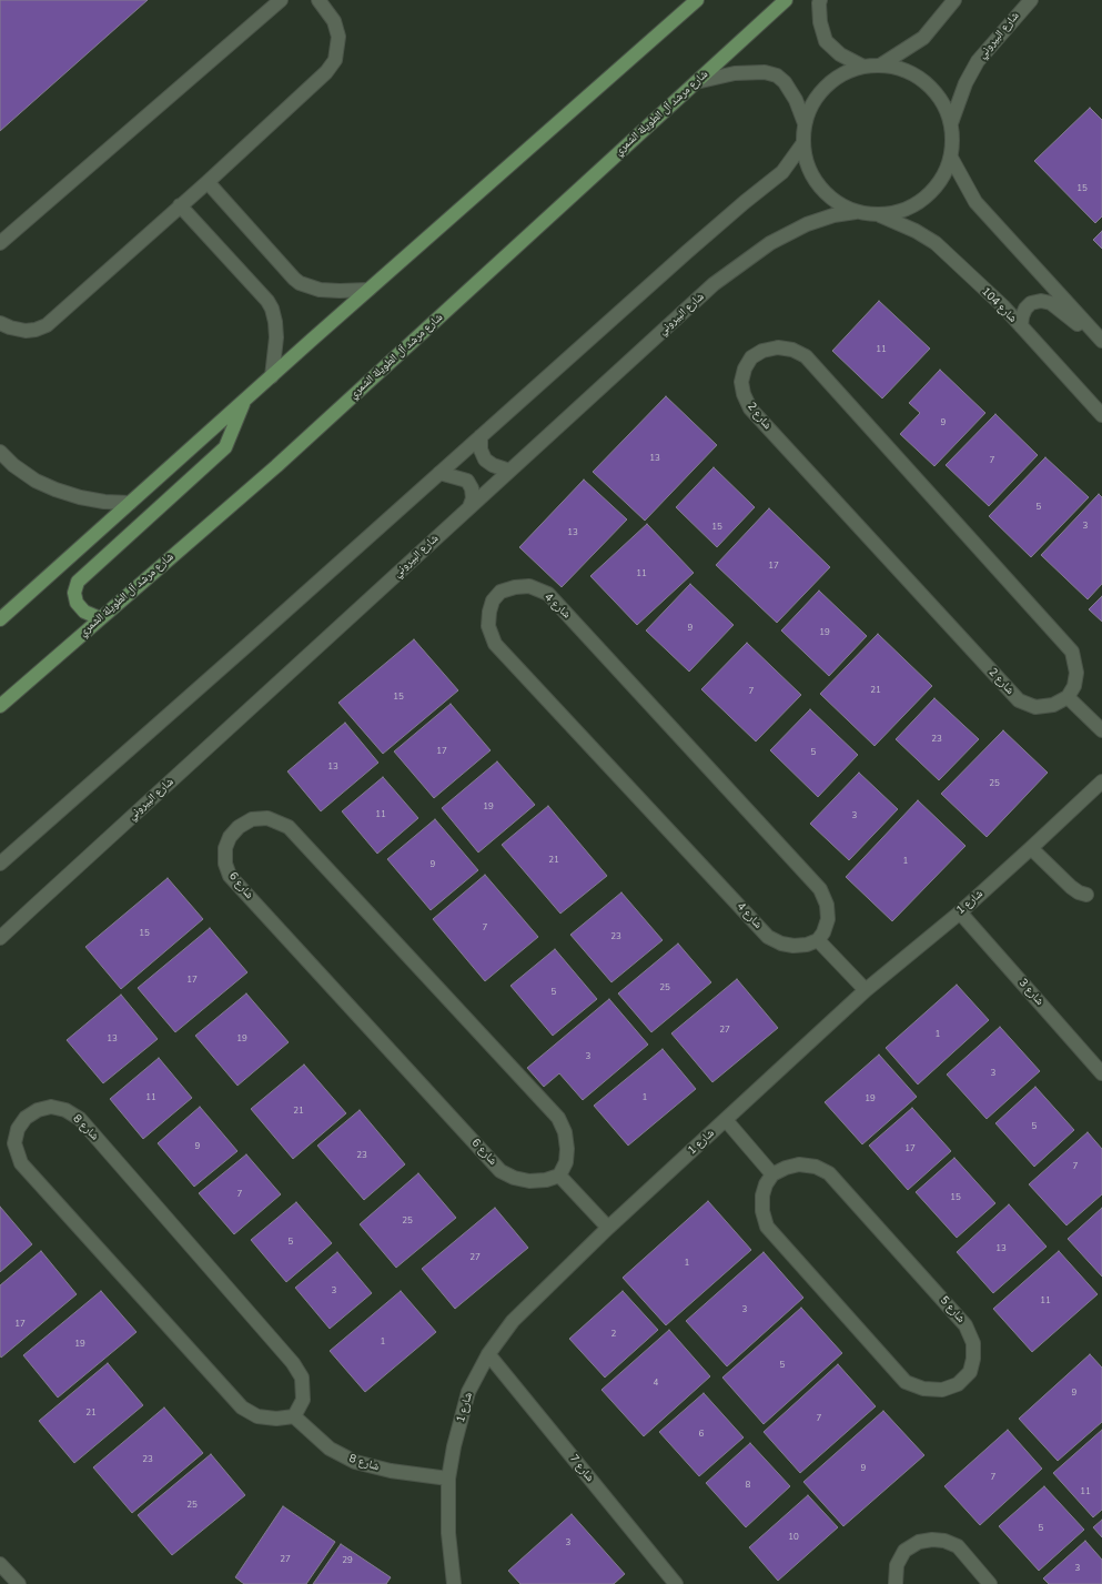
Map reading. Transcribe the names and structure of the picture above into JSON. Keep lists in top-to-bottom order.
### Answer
{
  "streets": {
    "main road": ["شارع مرشد آل الطويلة الشمري"],
    "street": [
      "شارع البيروني",
      "شارع 104",
      "شارع 2",
      "شارع 4",
      "شارع 6",
      "شارع 1",
      "شارع 3",
      "شارع 8",
      "شارع 5",
      "شارع 7"
    ]
  },
  "crossings": [
    ["شارع البيروني", "شارع 104"],
    ["شارع 1", "شارع 3"],
    ["شارع 1", "شارع 8"],
    ["شارع 1", "شارع 7"]
  ],
  "house_numbers": [
    "15",
    "11",
    "9",
    "13",
    "7",
    "5",
    "3",
    "15",
    "13",
    "17",
    "11",
    "9",
    "19",
    "21",
    "7",
    "15",
    "23",
    "17",
    "5",
    "13",
    "25",
    "19",
    "11",
    "3",
    "21",
    "1",
    "9",
    "7",
    "15",
    "23",
    "17",
    "25",
    "5",
    "27",
    "1",
    "13",
    "19",
    "3",
    "3",
    "11",
    "1",
    "19",
    "21",
    "5",
    "9",
    "17",
    "23",
    "7",
    "7",
    "15",
    "25",
    "5",
    "13",
    "27",
    "1",
    "3",
    "11",
    "3",
    "17",
    "2",
    "1",
    "19",
    "5",
    "4",
    "9",
    "21",
    "7",
    "6",
    "23",
    "9",
    "7",
    "8",
    "11",
    "25",
    "5",
    "10",
    "3",
    "27",
    "29",
    "3"
  ]
}
